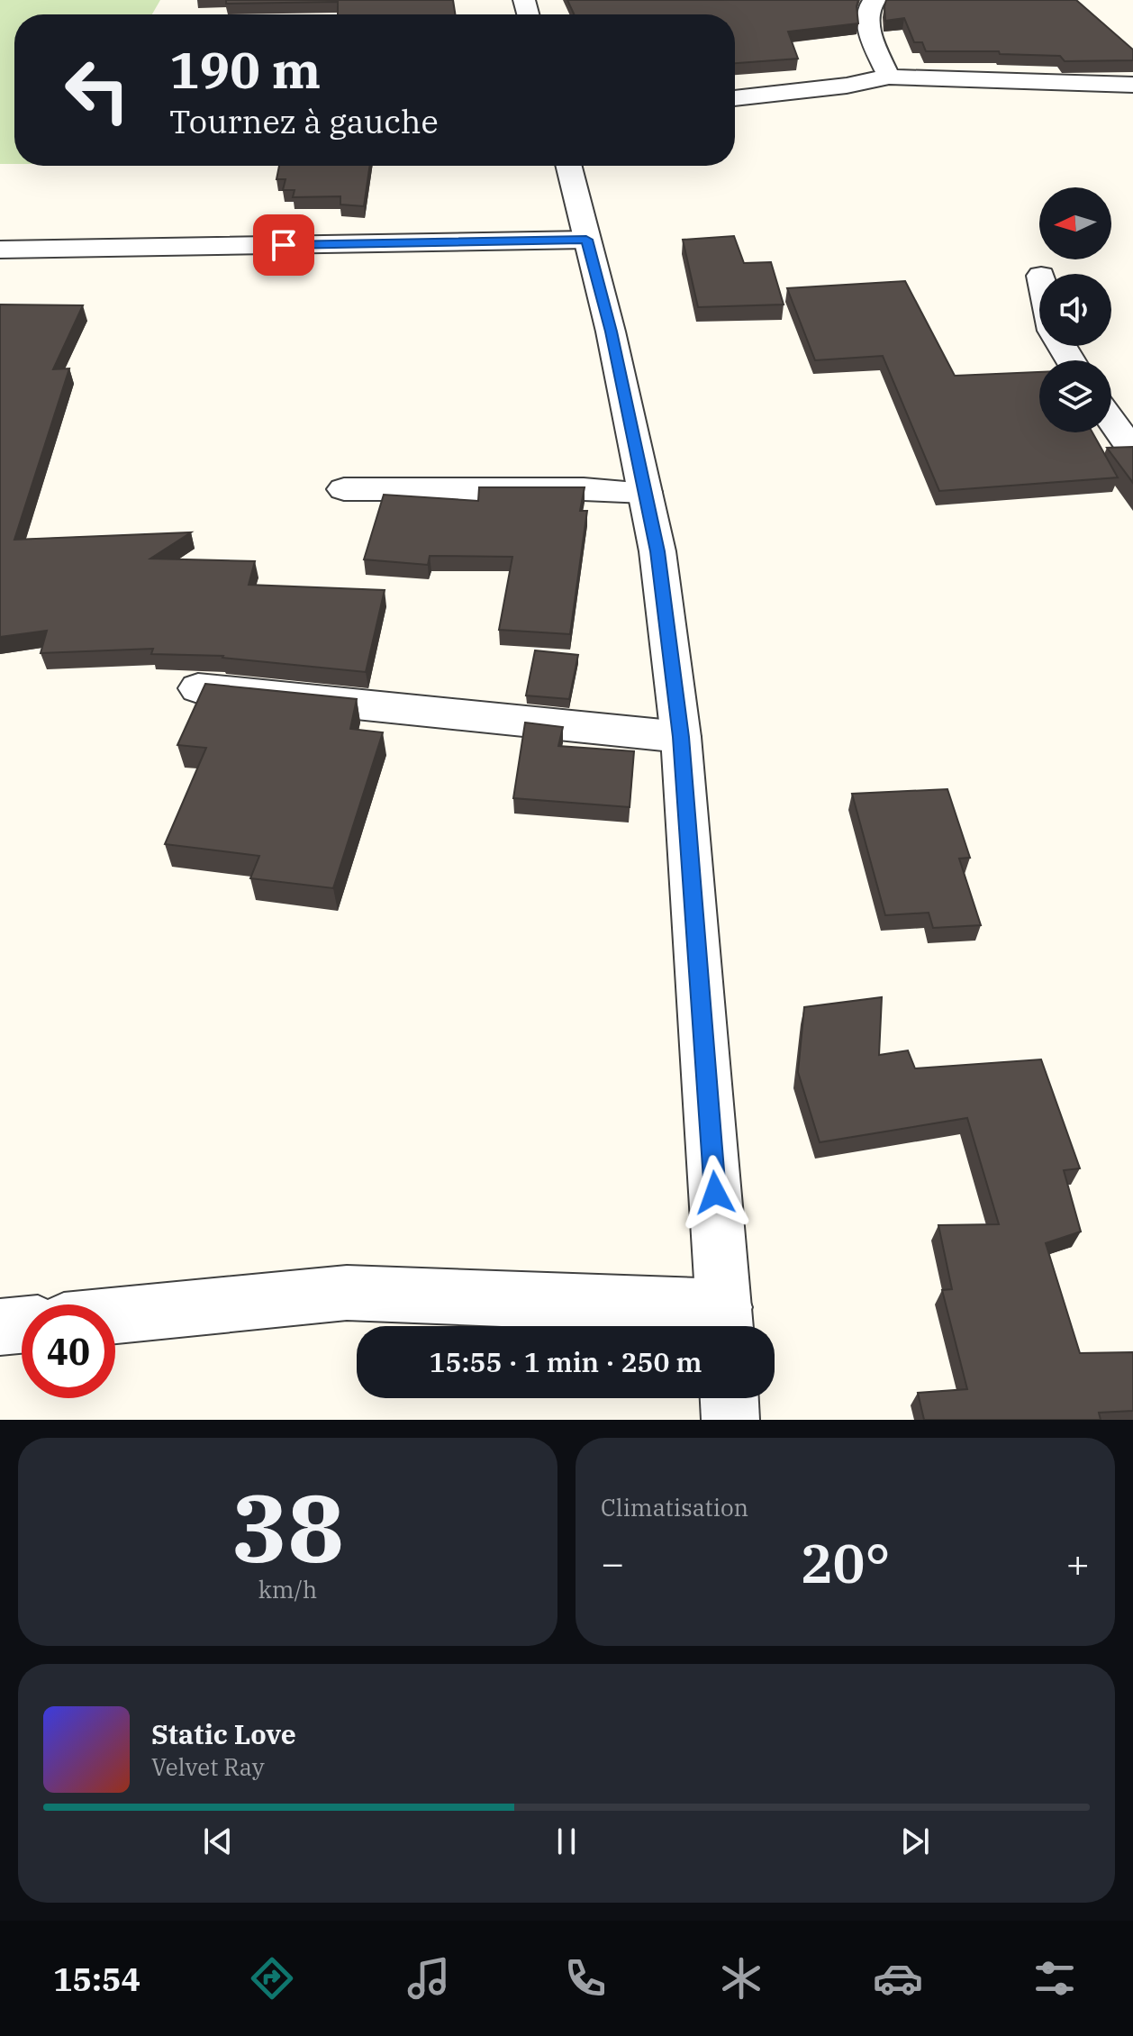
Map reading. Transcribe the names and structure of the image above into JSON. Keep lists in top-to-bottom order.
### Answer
{
  "north": "left",
  "page": {
    "turn": ["190 m", "Tournez à gauche"],
    "limit": "40",
    "trip": "15:55 · 1 min · 250 m",
    "tile": [
      ["38", "km/h"],
      "Climatisation"
    ],
    "heat": ["−", "20°", "+"],
    "song": ["Static Love", "Velvet Ray"],
    "tabs": "15:54"
  }
}
